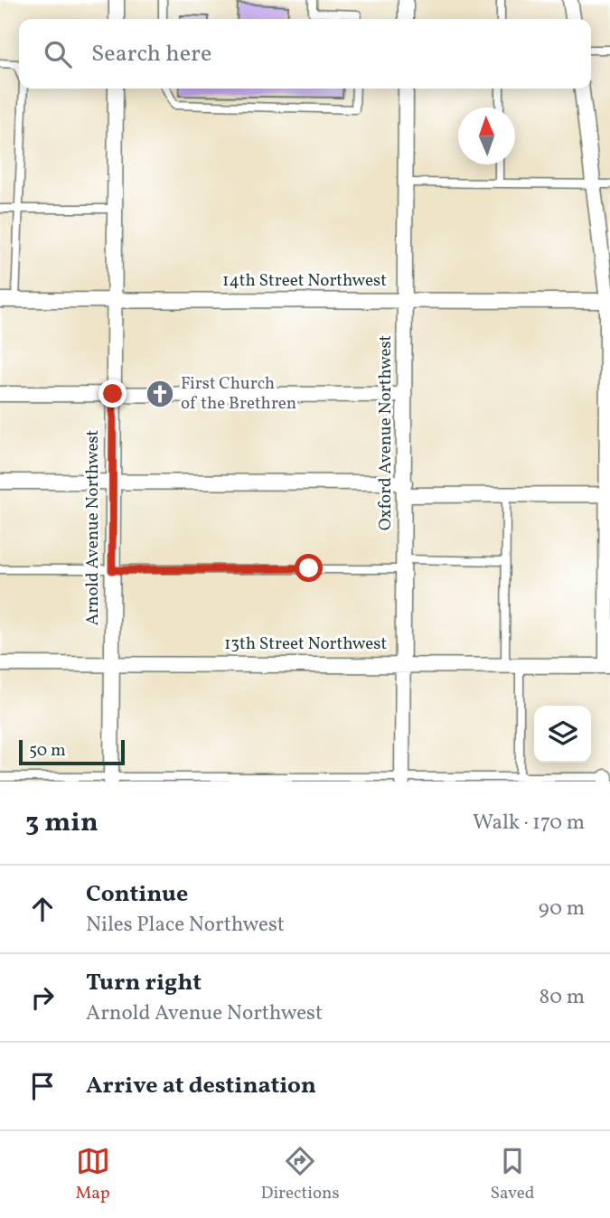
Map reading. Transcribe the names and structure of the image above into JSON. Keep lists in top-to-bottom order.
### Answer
{
  "streets": {
    "street": [
      "14th Street Northwest",
      "Oxford Avenue Northwest",
      "Arnold Avenue Northwest",
      "13th Street Northwest"
    ]
  },
  "crossings": [
    ["14th Street Northwest", "Oxford Avenue Northwest"],
    ["14th Street Northwest", "Arnold Avenue Northwest"],
    ["Oxford Avenue Northwest", "13th Street Northwest"],
    ["Arnold Avenue Northwest", "13th Street Northwest"]
  ],
  "places": {
    "church": ["First Church of the Brethren"]
  },
  "scale_bar": "50 m",
  "north": "top",
  "page": {
    "search": "Search here",
    "scale": "50 m",
    "heading": ["3 min", "Walk · 170 m"],
    "list": [
      ["Continue", "Niles Place Northwest", "90 m"],
      ["Turn right", "Arnold Avenue Northwest", "80 m"],
      "Arrive at destination"
    ],
    "nav": ["Map", "Directions", "Saved"]
  }
}
